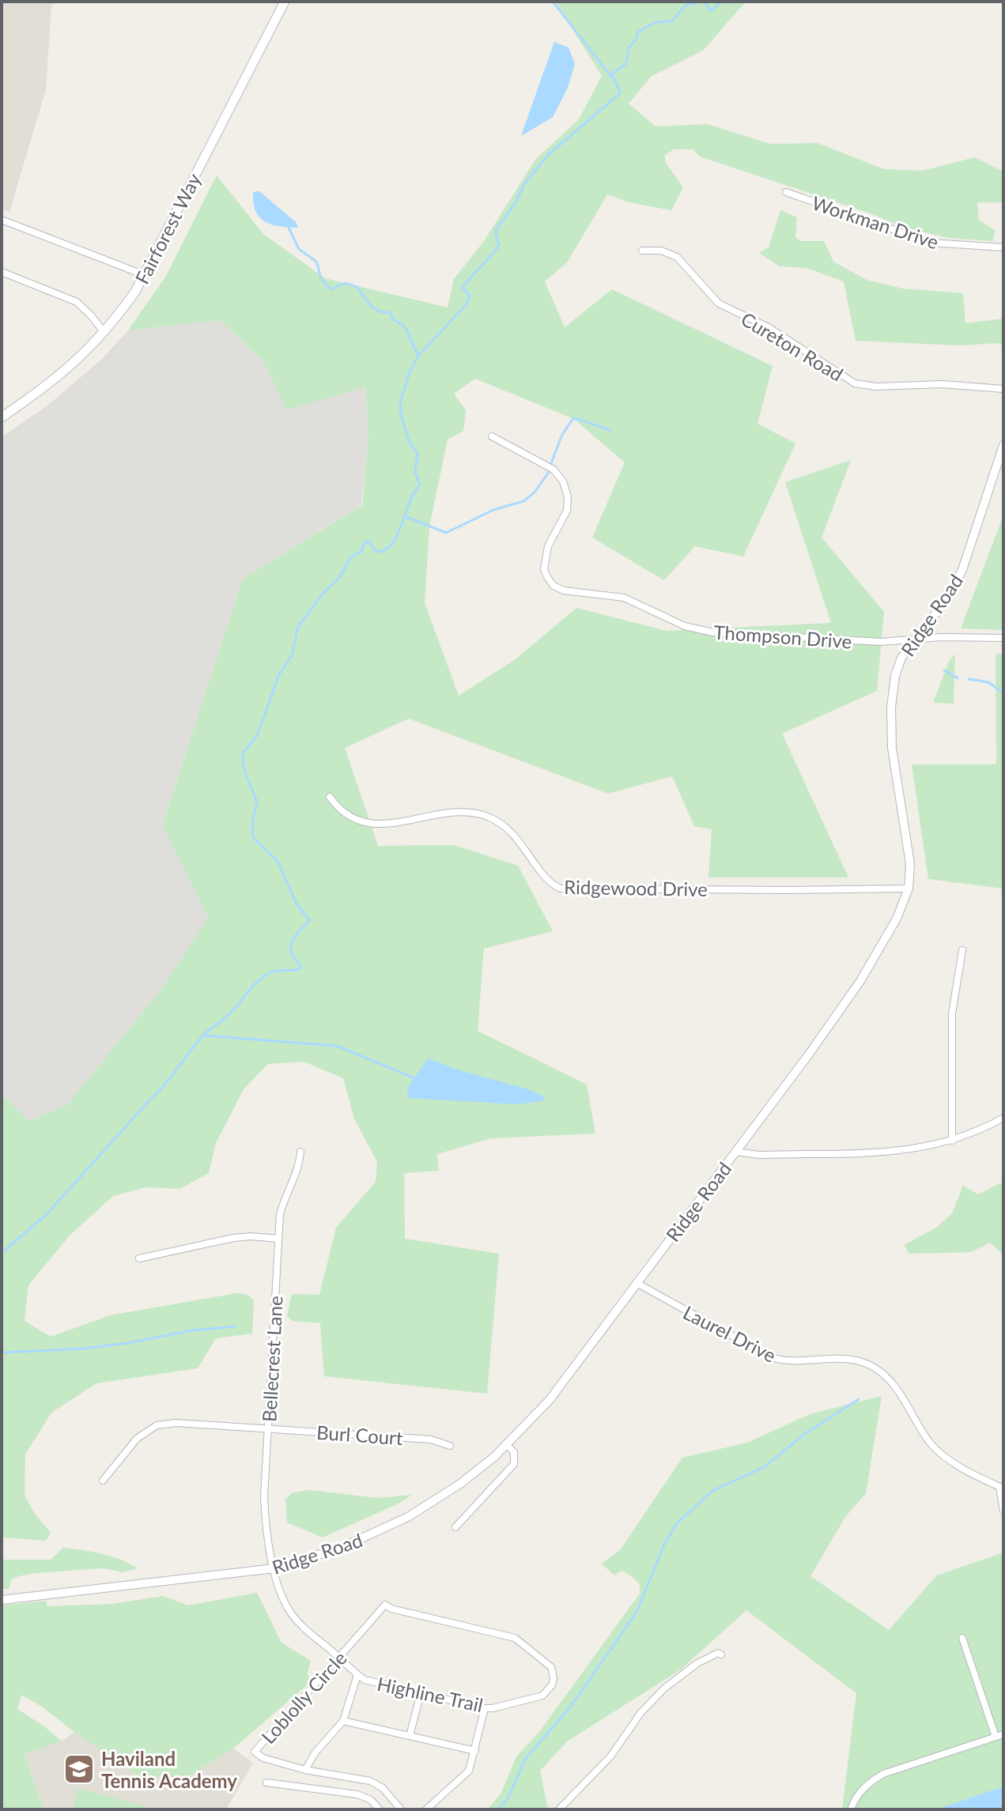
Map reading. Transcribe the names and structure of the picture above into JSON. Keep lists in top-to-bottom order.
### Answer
{
  "streets": {
    "main road": ["Fairforest Way"],
    "street": [
      "Workman Drive",
      "Cureton Road",
      "Ridge Road",
      "Thompson Drive",
      "Ridgewood Drive",
      "Laurel Drive",
      "Bellecrest Lane",
      "Burl Court",
      "Highline Trail",
      "Loblolly Circle"
    ]
  },
  "crossings": [
    ["Ridge Road", "Thompson Drive"],
    ["Ridge Road", "Ridgewood Drive"],
    ["Ridge Road", "Laurel Drive"],
    ["Ridge Road", "Bellecrest Lane"],
    ["Bellecrest Lane", "Burl Court"],
    ["Bellecrest Lane", "Highline Trail"],
    ["Bellecrest Lane", "Loblolly Circle"],
    ["Highline Trail", "Loblolly Circle"]
  ],
  "places": {
    "school or university": ["Haviland Tennis Academy"]
  }
}
